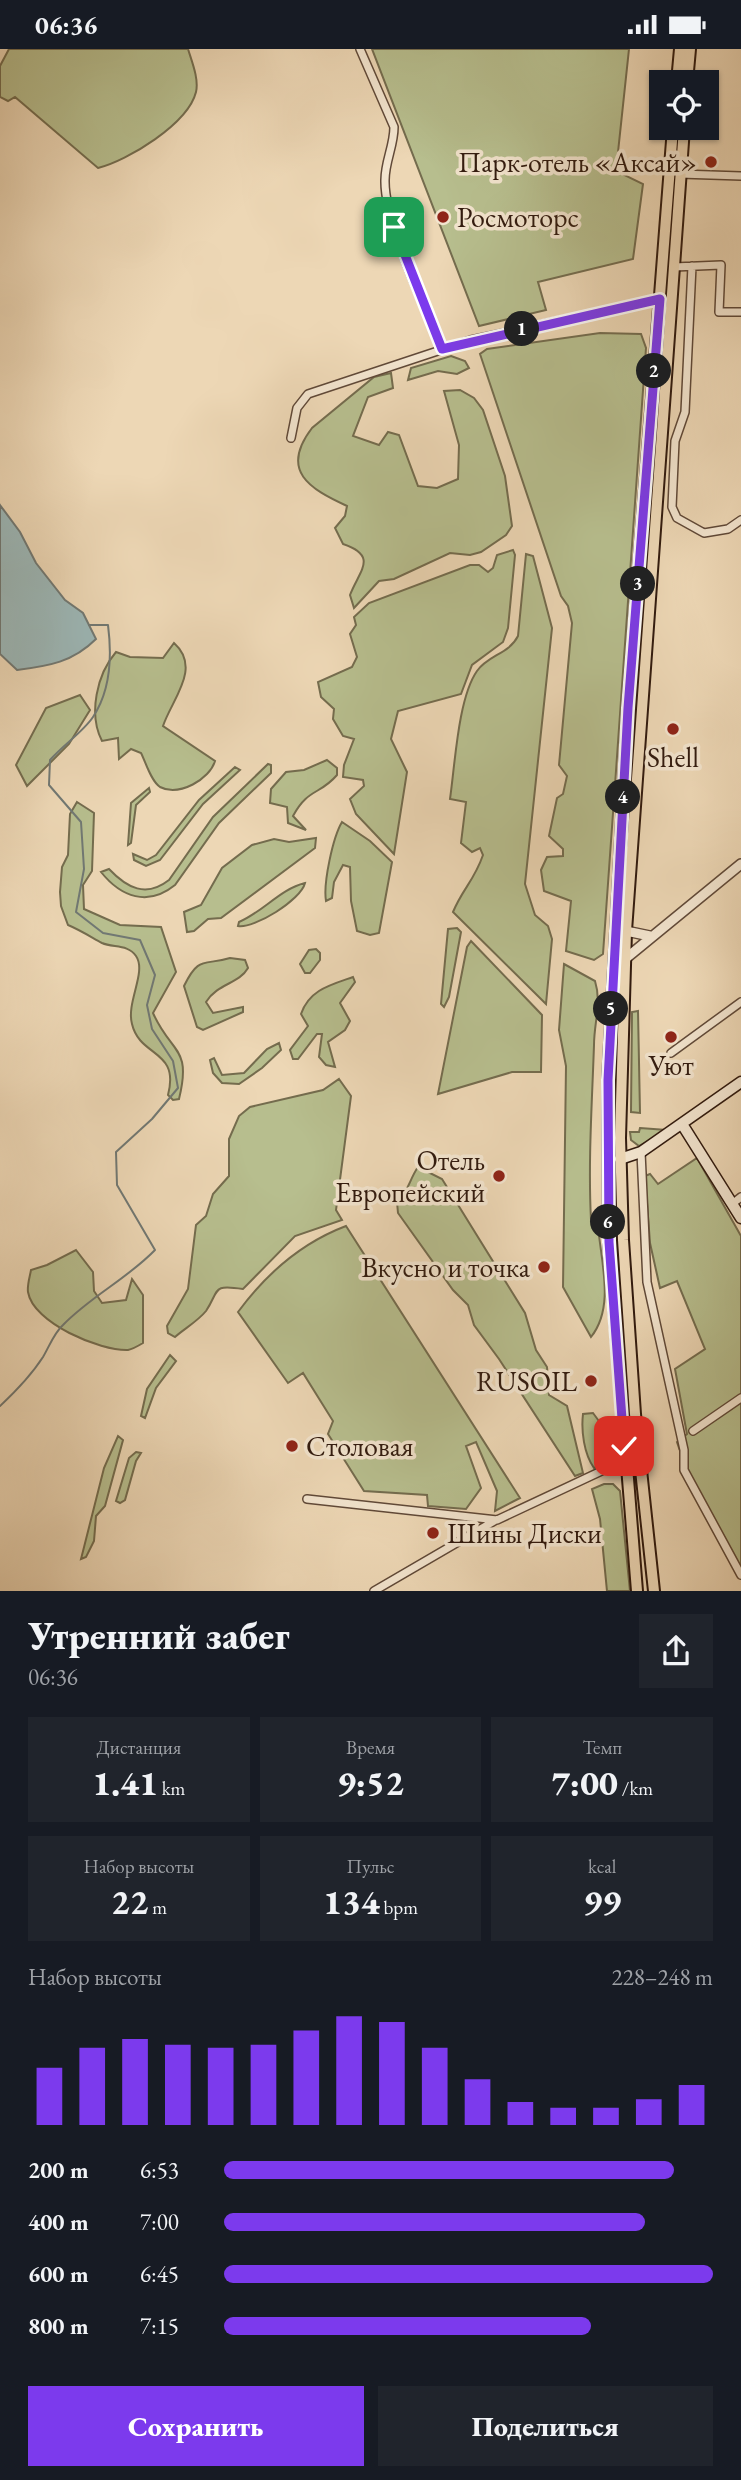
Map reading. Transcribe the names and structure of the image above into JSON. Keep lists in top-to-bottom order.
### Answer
{
  "places": [
    "Парк-отель «Аксай»",
    "Росмоторс",
    "Shell",
    "Уют",
    "Отель Европейский",
    "Вкусно и точка",
    "RUSOIL",
    "Столовая",
    "Шины Диски"
  ],
  "page": {
    "status": "06:36",
    "pins": [
      "1",
      "2",
      "3",
      "4",
      "5",
      "6"
    ],
    "heading": ["Утренний забег", "06:36"],
    "stats": [
      ["Дистанция", "1.41 km"],
      ["Время", "9:52"],
      ["Темп", "7:00 /km"],
      ["Набор высоты", "22 m"],
      ["Пульс", "134 bpm"],
      ["kcal", "99"]
    ],
    "chart": ["Набор высоты", "228–248 m"],
    "list": [
      {
        "name": "200 m",
        "note": "6:53"
      },
      {
        "name": "400 m",
        "note": "7:00"
      },
      {
        "name": "600 m",
        "note": "6:45"
      },
      {
        "name": "800 m",
        "note": "7:15"
      }
    ],
    "buttons": ["Сохранить", "Поделиться"]
  }
}
